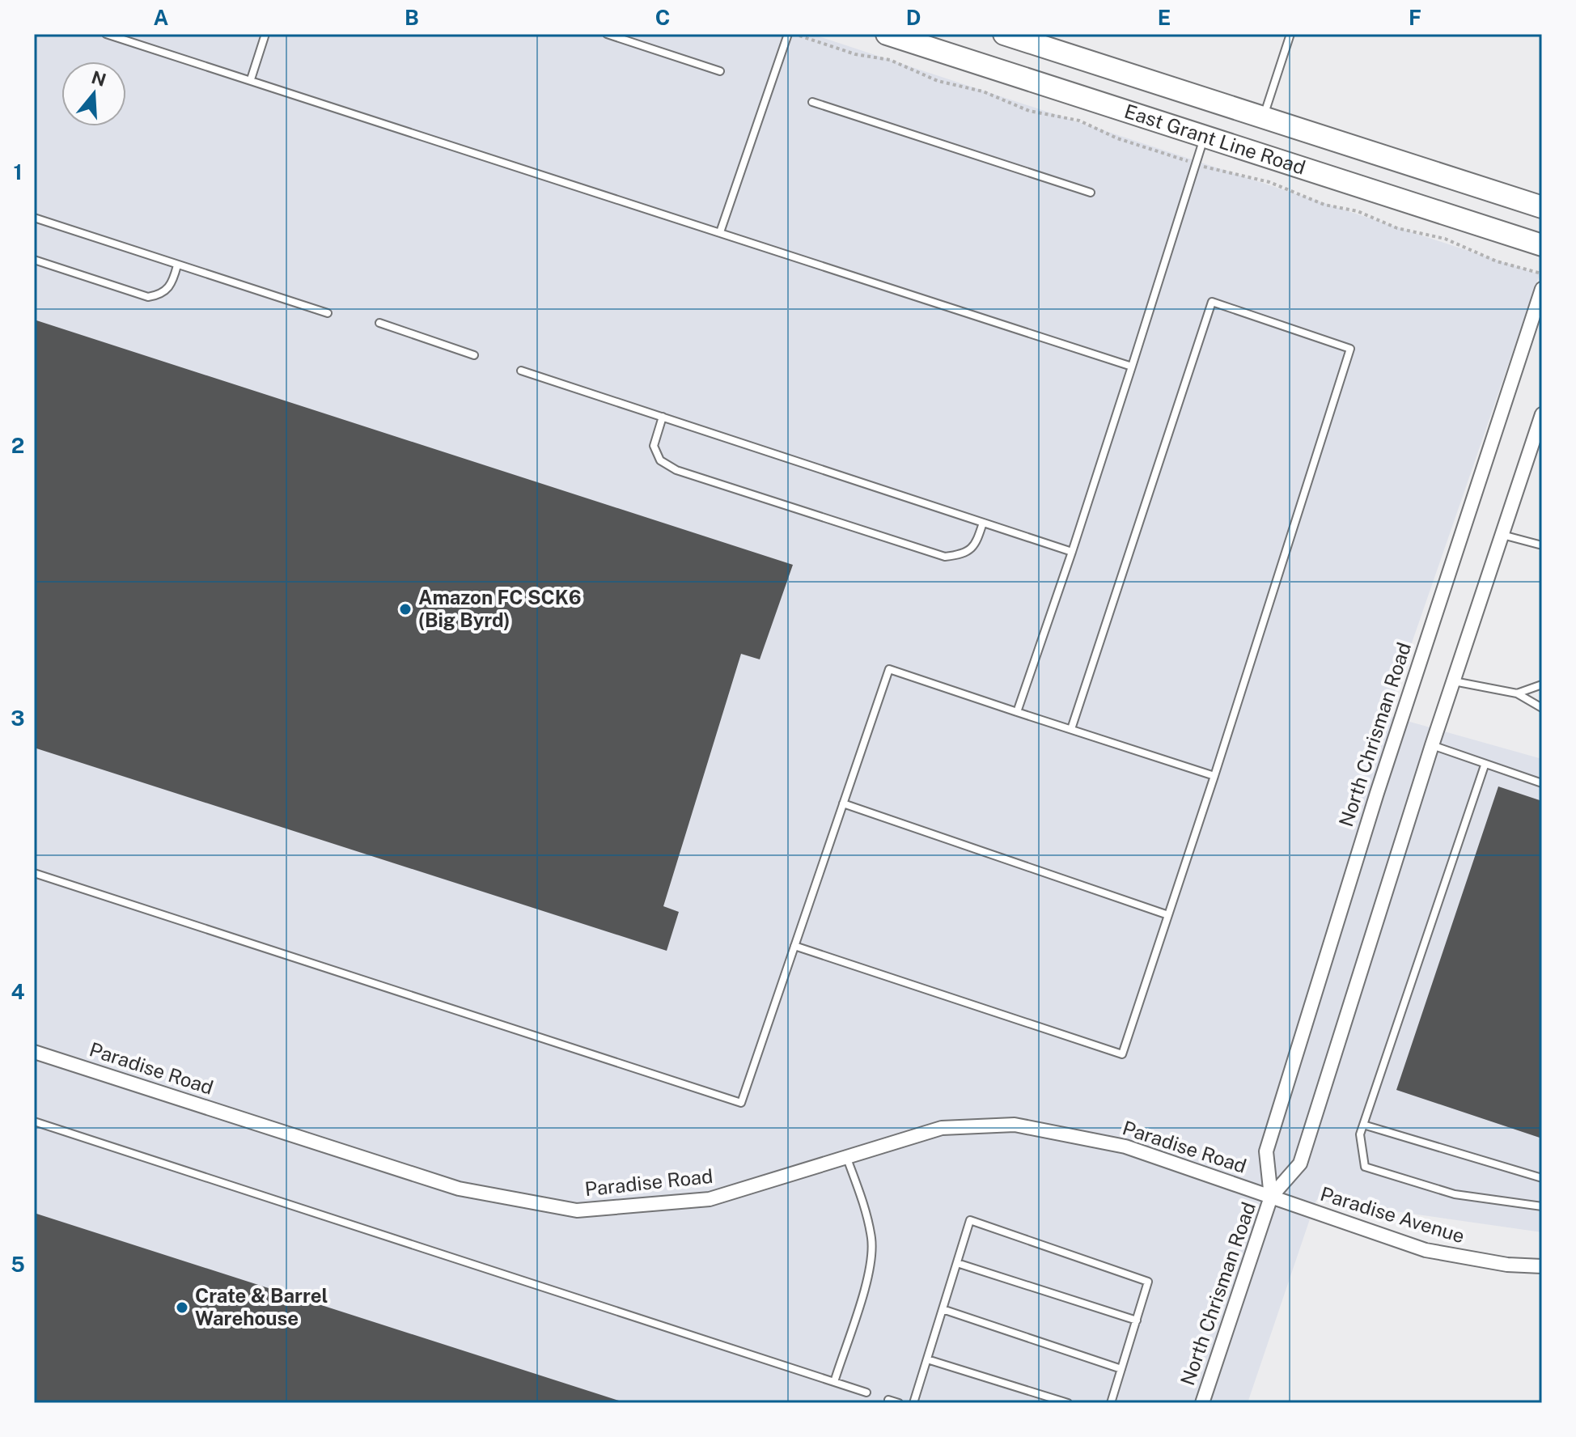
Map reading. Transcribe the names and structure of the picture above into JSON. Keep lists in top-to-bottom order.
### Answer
{
  "streets": {
    "main road": ["East Grant Line Road"],
    "street": ["North Chrisman Road", "Paradise Road", "Paradise Avenue"]
  },
  "crossings": [
    ["North Chrisman Road", "Paradise Road"],
    ["North Chrisman Road", "Paradise Avenue"],
    ["Paradise Road", "Paradise Avenue"]
  ],
  "places": ["Amazon FC SCK6 (Big Byrd)", "Crate & Barrel Warehouse"],
  "north": "top",
  "grid": {
    "columns": [
      "A",
      "B",
      "C",
      "D",
      "E",
      "F"
    ],
    "rows": [
      "1",
      "2",
      "3",
      "4",
      "5"
    ]
  }
}
